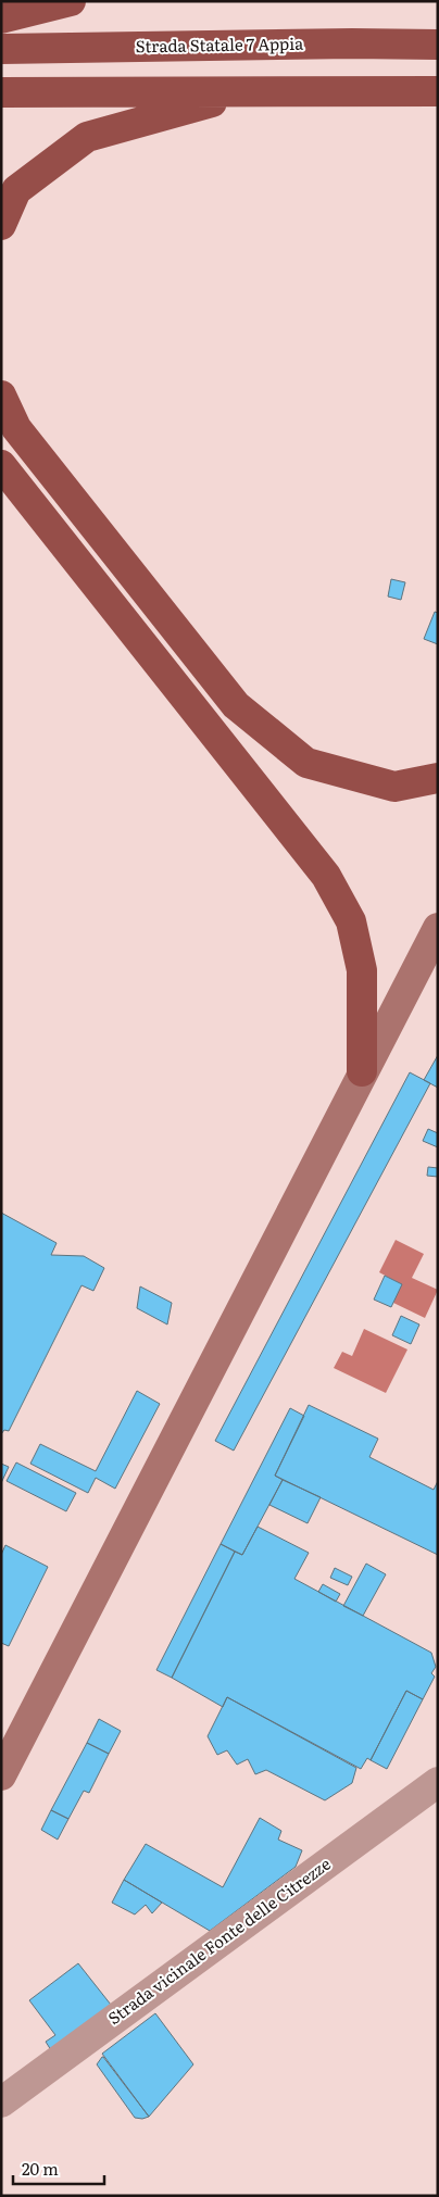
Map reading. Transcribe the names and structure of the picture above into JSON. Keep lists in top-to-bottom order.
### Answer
{
  "streets": {
    "highway": ["Strada Statale 7 Appia"],
    "street": ["Strada vicinale Fonte delle Citrezze"]
  },
  "scale_bar": "20 m"
}
